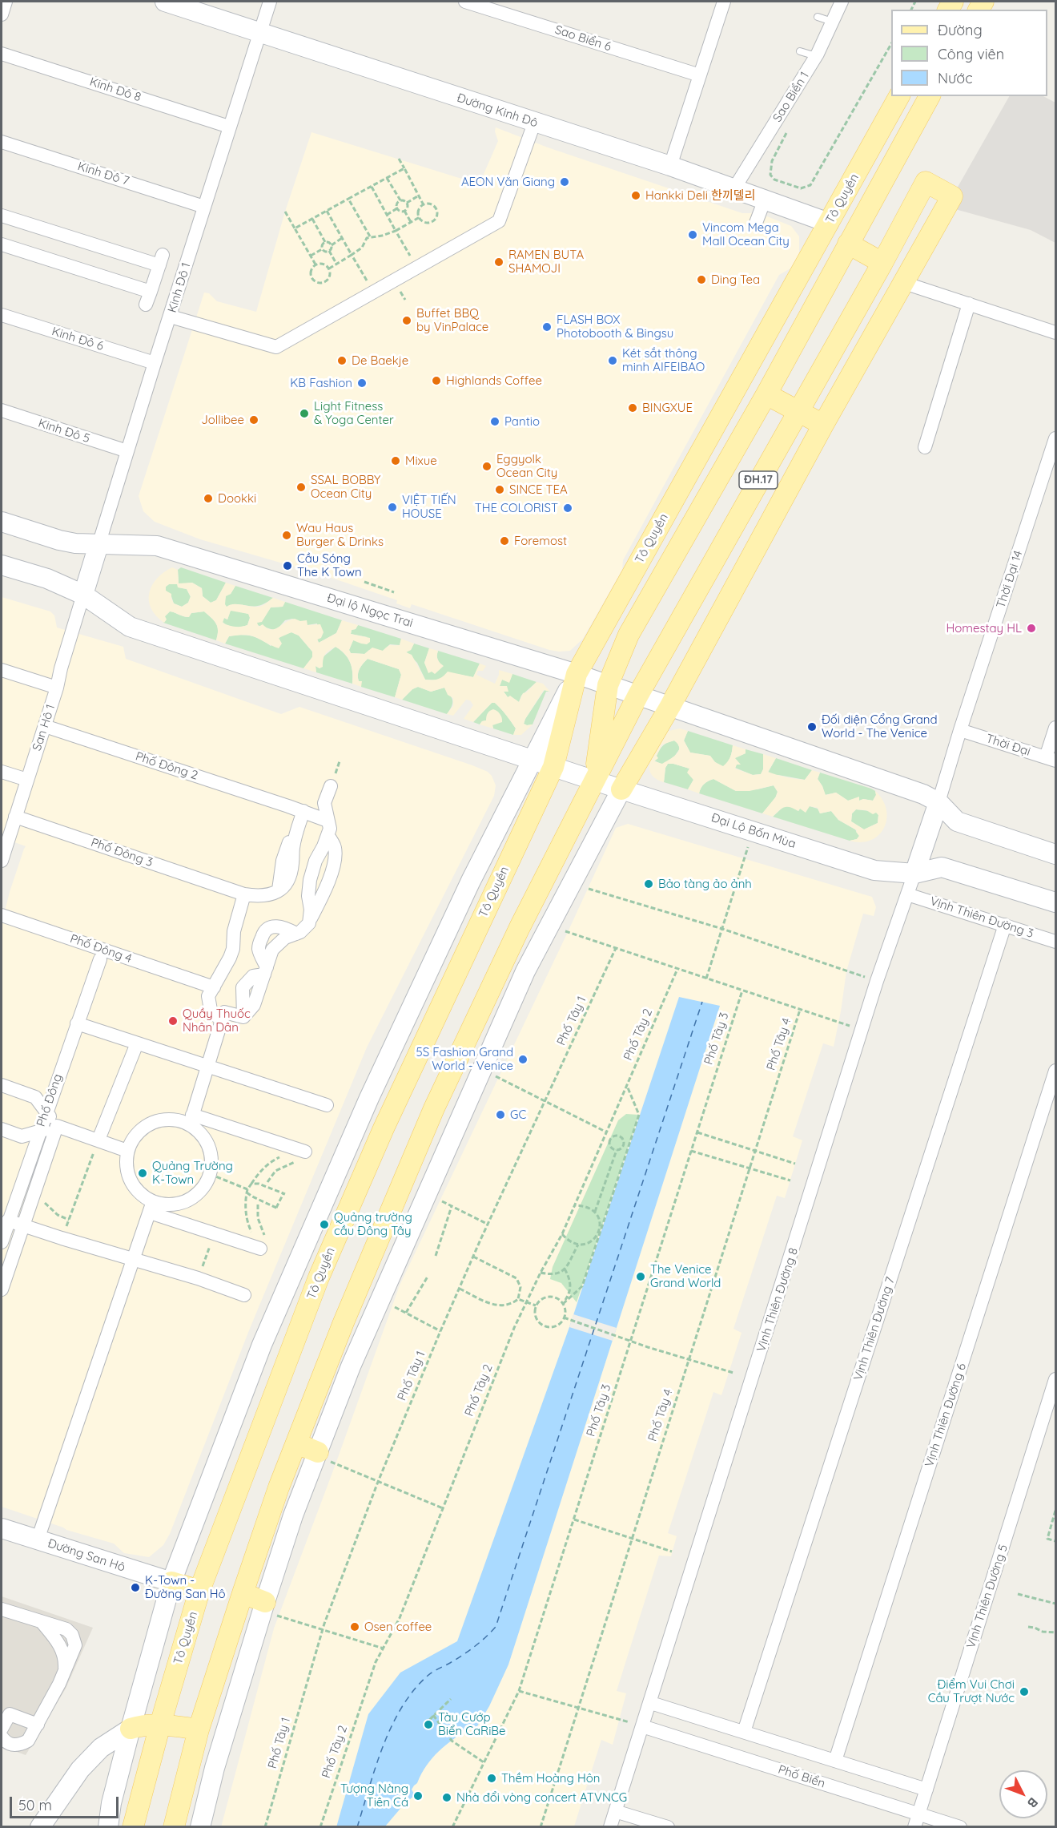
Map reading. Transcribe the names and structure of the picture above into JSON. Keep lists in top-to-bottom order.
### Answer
{
  "streets": {
    "main road": [
      "Đường Kinh Đô",
      "Tô Quyền",
      "ĐH.17",
      "Đại lộ Ngọc Trai",
      "Đại Lộ Bốn Mùa",
      "Đường San Hô"
    ],
    "street": [
      "Sao Biển 6",
      "Kinh Đô 8",
      "Sao Biển 1",
      "Kinh Đô 7",
      "Kinh Đô 1",
      "Kinh Đô 6",
      "Kinh Đô 5",
      "Thời Đại 14",
      "San Hô 1",
      "Thời Đại",
      "Phố Đông 2",
      "Phố Đông 3",
      "Vịnh Thiên Đường 3",
      "Phố Đông 4",
      "Phố Đông",
      "Vịnh Thiên Đường 8",
      "Vịnh Thiên Đường 7",
      "Vịnh Thiên Đường 6",
      "Vịnh Thiên Đường 5",
      "Phố Biển"
    ],
    "path": [
      "Phố Tây 1",
      "Phố Tây 2",
      "Phố Tây 3",
      "Phố Tây 4"
    ]
  },
  "crossings": [
    ["Kinh Đô 8", "Kinh Đô 1"],
    ["Sao Biển 1", "Đường Kinh Đô"],
    ["Đường Kinh Đô", "Tô Quyền"],
    ["Đường Kinh Đô", "Kinh Đô 1"],
    ["Kinh Đô 7", "Kinh Đô 1"],
    ["Tô Quyền", "Đại lộ Ngọc Trai"],
    ["Kinh Đô 1", "Kinh Đô 6"],
    ["Kinh Đô 1", "Kinh Đô 5"],
    ["Kinh Đô 1", "Đại lộ Ngọc Trai"],
    ["ĐH.17", "Đại lộ Ngọc Trai"],
    ["ĐH.17", "Đại Lộ Bốn Mùa"],
    ["Thời Đại 14", "Thời Đại"],
    ["San Hô 1", "Phố Đông 2"],
    ["San Hô 1", "Phố Đông 3"],
    ["Phố Đông 2", "Phố Đông 3"],
    ["Đại Lộ Bốn Mùa", "Vịnh Thiên Đường 8"],
    ["Vịnh Thiên Đường 3", "Vịnh Thiên Đường 8"],
    ["Vịnh Thiên Đường 3", "Vịnh Thiên Đường 7"],
    ["Vịnh Thiên Đường 8", "Phố Biển"],
    ["Vịnh Thiên Đường 5", "Phố Biển"]
  ],
  "places": [
    "AEON Văn Giang",
    "Hankki Deli 한끼델리",
    "Vincom Mega Mall Ocean City",
    "RAMEN BUTA SHAMOJI",
    "Ding Tea",
    "Buffet BBQ by VinPalace",
    "FLASH BOX Photobooth & Bingsu",
    "De Baekje",
    "Két sắt thông minh AIFEIBAO",
    "Highlands Coffee",
    "KB Fashion",
    "BINGXUE",
    "Light Fitness & Yoga Center",
    "Jollibee",
    "Pantio",
    "Mixue",
    "Eggyolk Ocean City",
    "SSAL BOBBY Ocean City",
    "SINCE TEA",
    "Dookki",
    "VIỆT TIẾN HOUSE",
    "THE COLORIST",
    "Wau Haus Burger & Drinks",
    "Foremost",
    "Cầu Sóng The K Town",
    "Homestay HL",
    "Đối diện Cổng Grand World - The Venice",
    "Bảo tàng ảo ảnh",
    "Quầy Thuốc Nhân Dân",
    "5S Fashion Grand World - Venice",
    "GC",
    "Quảng Trường K-Town",
    "Quảng trường cầu Đông Tây",
    "The Venice Grand World",
    "K-Town - Đường San Hô",
    "Osen coffee",
    "Điểm Vui Chơi Cầu Trượt Nước",
    "Tàu Cướp Biển CaRiBe",
    "Thềm Hoàng Hôn",
    "Tượng Nàng Tiên Cá",
    "Nhà đổi vòng concert ATVNCG"
  ],
  "legend": ["Đường", "Công viên", "Nước"],
  "scale_bar": "50 m",
  "north": "bottom right"
}
